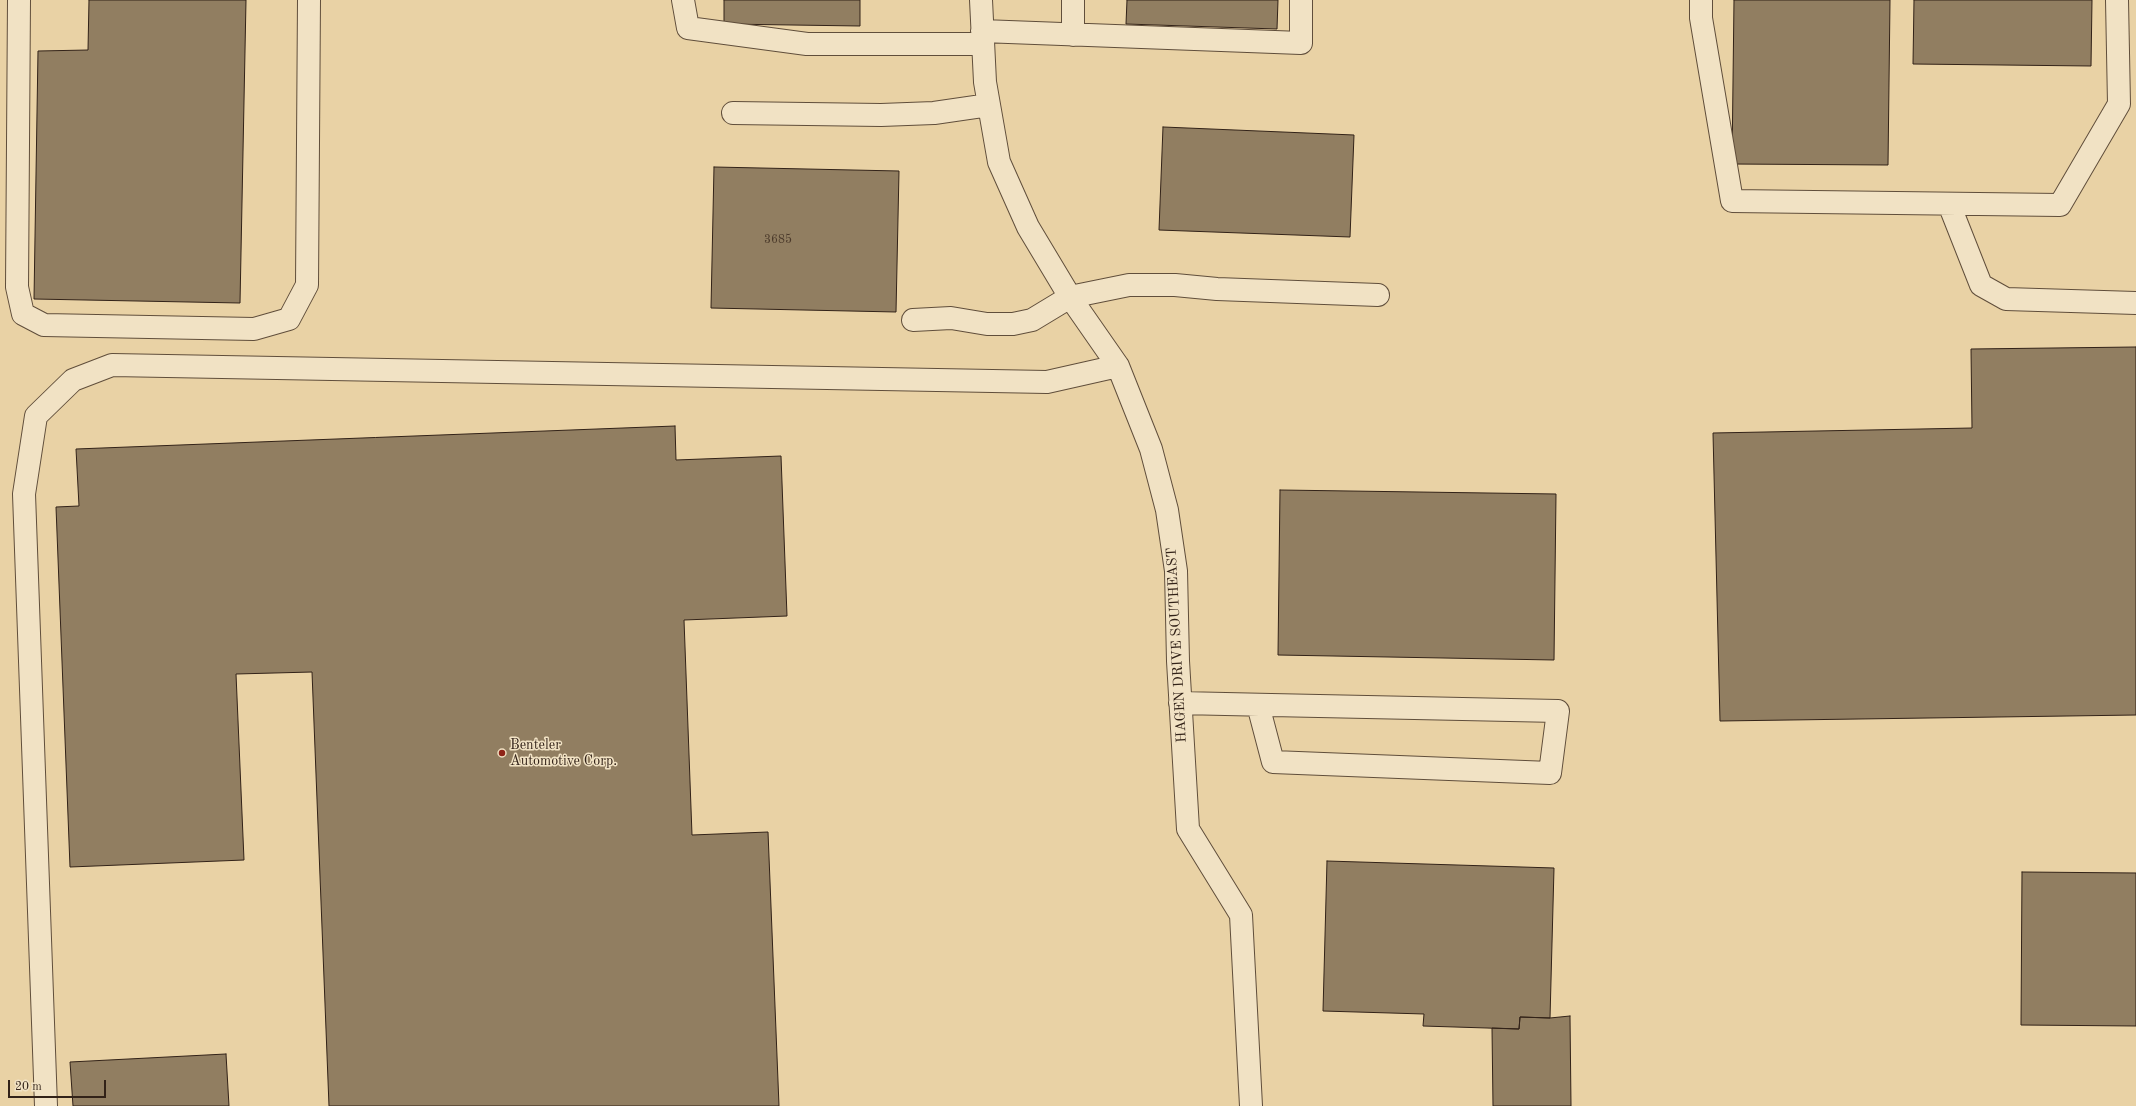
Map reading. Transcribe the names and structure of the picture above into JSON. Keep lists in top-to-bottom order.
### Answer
{
  "streets": {
    "street": ["HAGEN DRIVE SOUTHEAST"]
  },
  "places": ["Benteler Automotive Corp."],
  "house_numbers": ["3685"],
  "scale_bar": "20 m"
}
